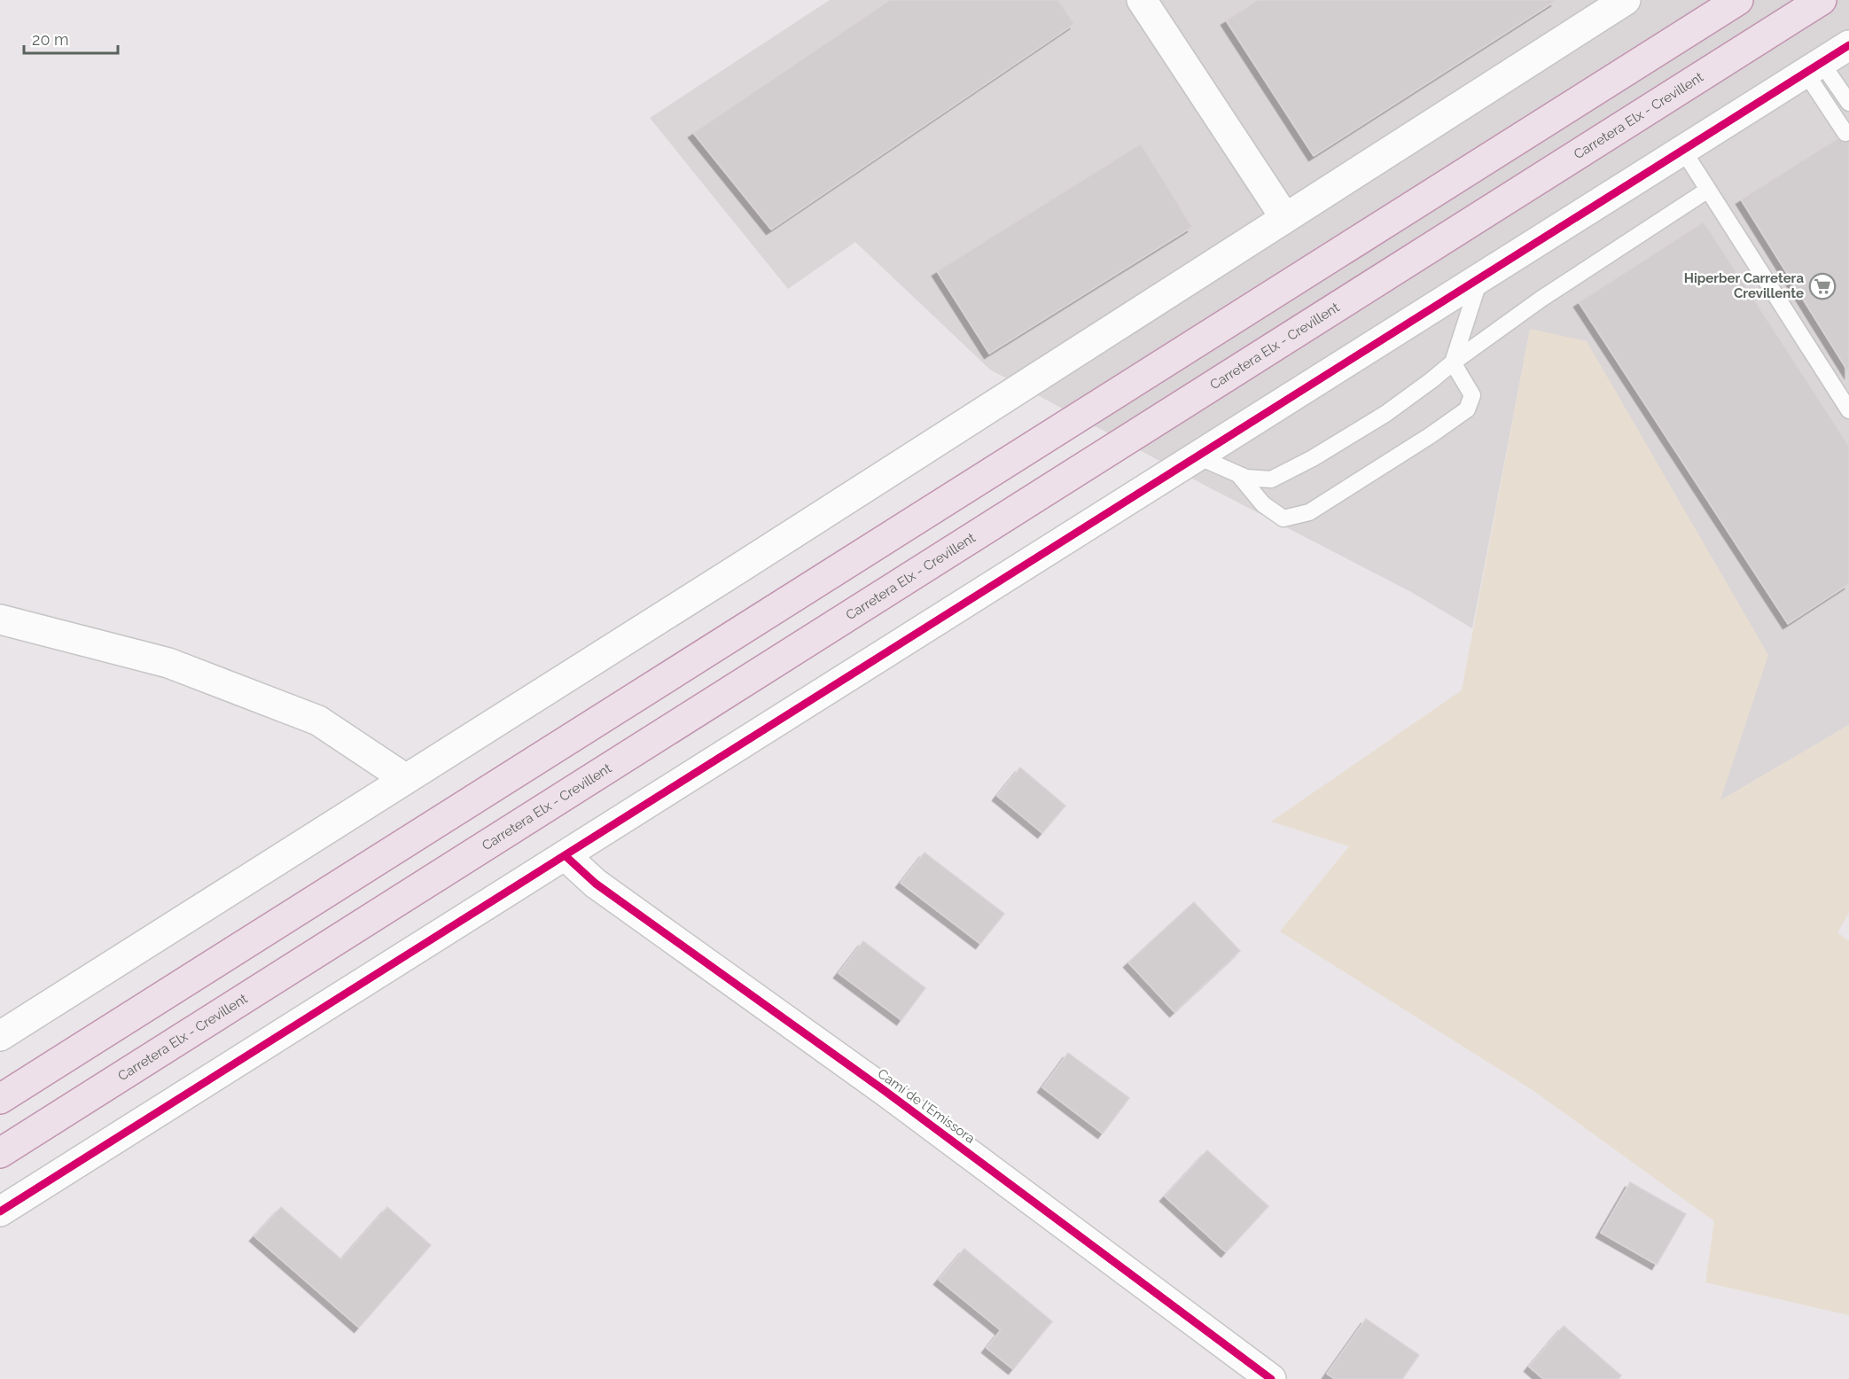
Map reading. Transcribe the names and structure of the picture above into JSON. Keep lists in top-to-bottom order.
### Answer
{
  "streets": {
    "highway": ["Carretera Elx - Crevillent"],
    "street": ["Camí de l'Emissora"]
  },
  "places": {
    "supermarket": ["Hiperber Carretera Crevillente"]
  },
  "scale_bar": "20 m"
}
